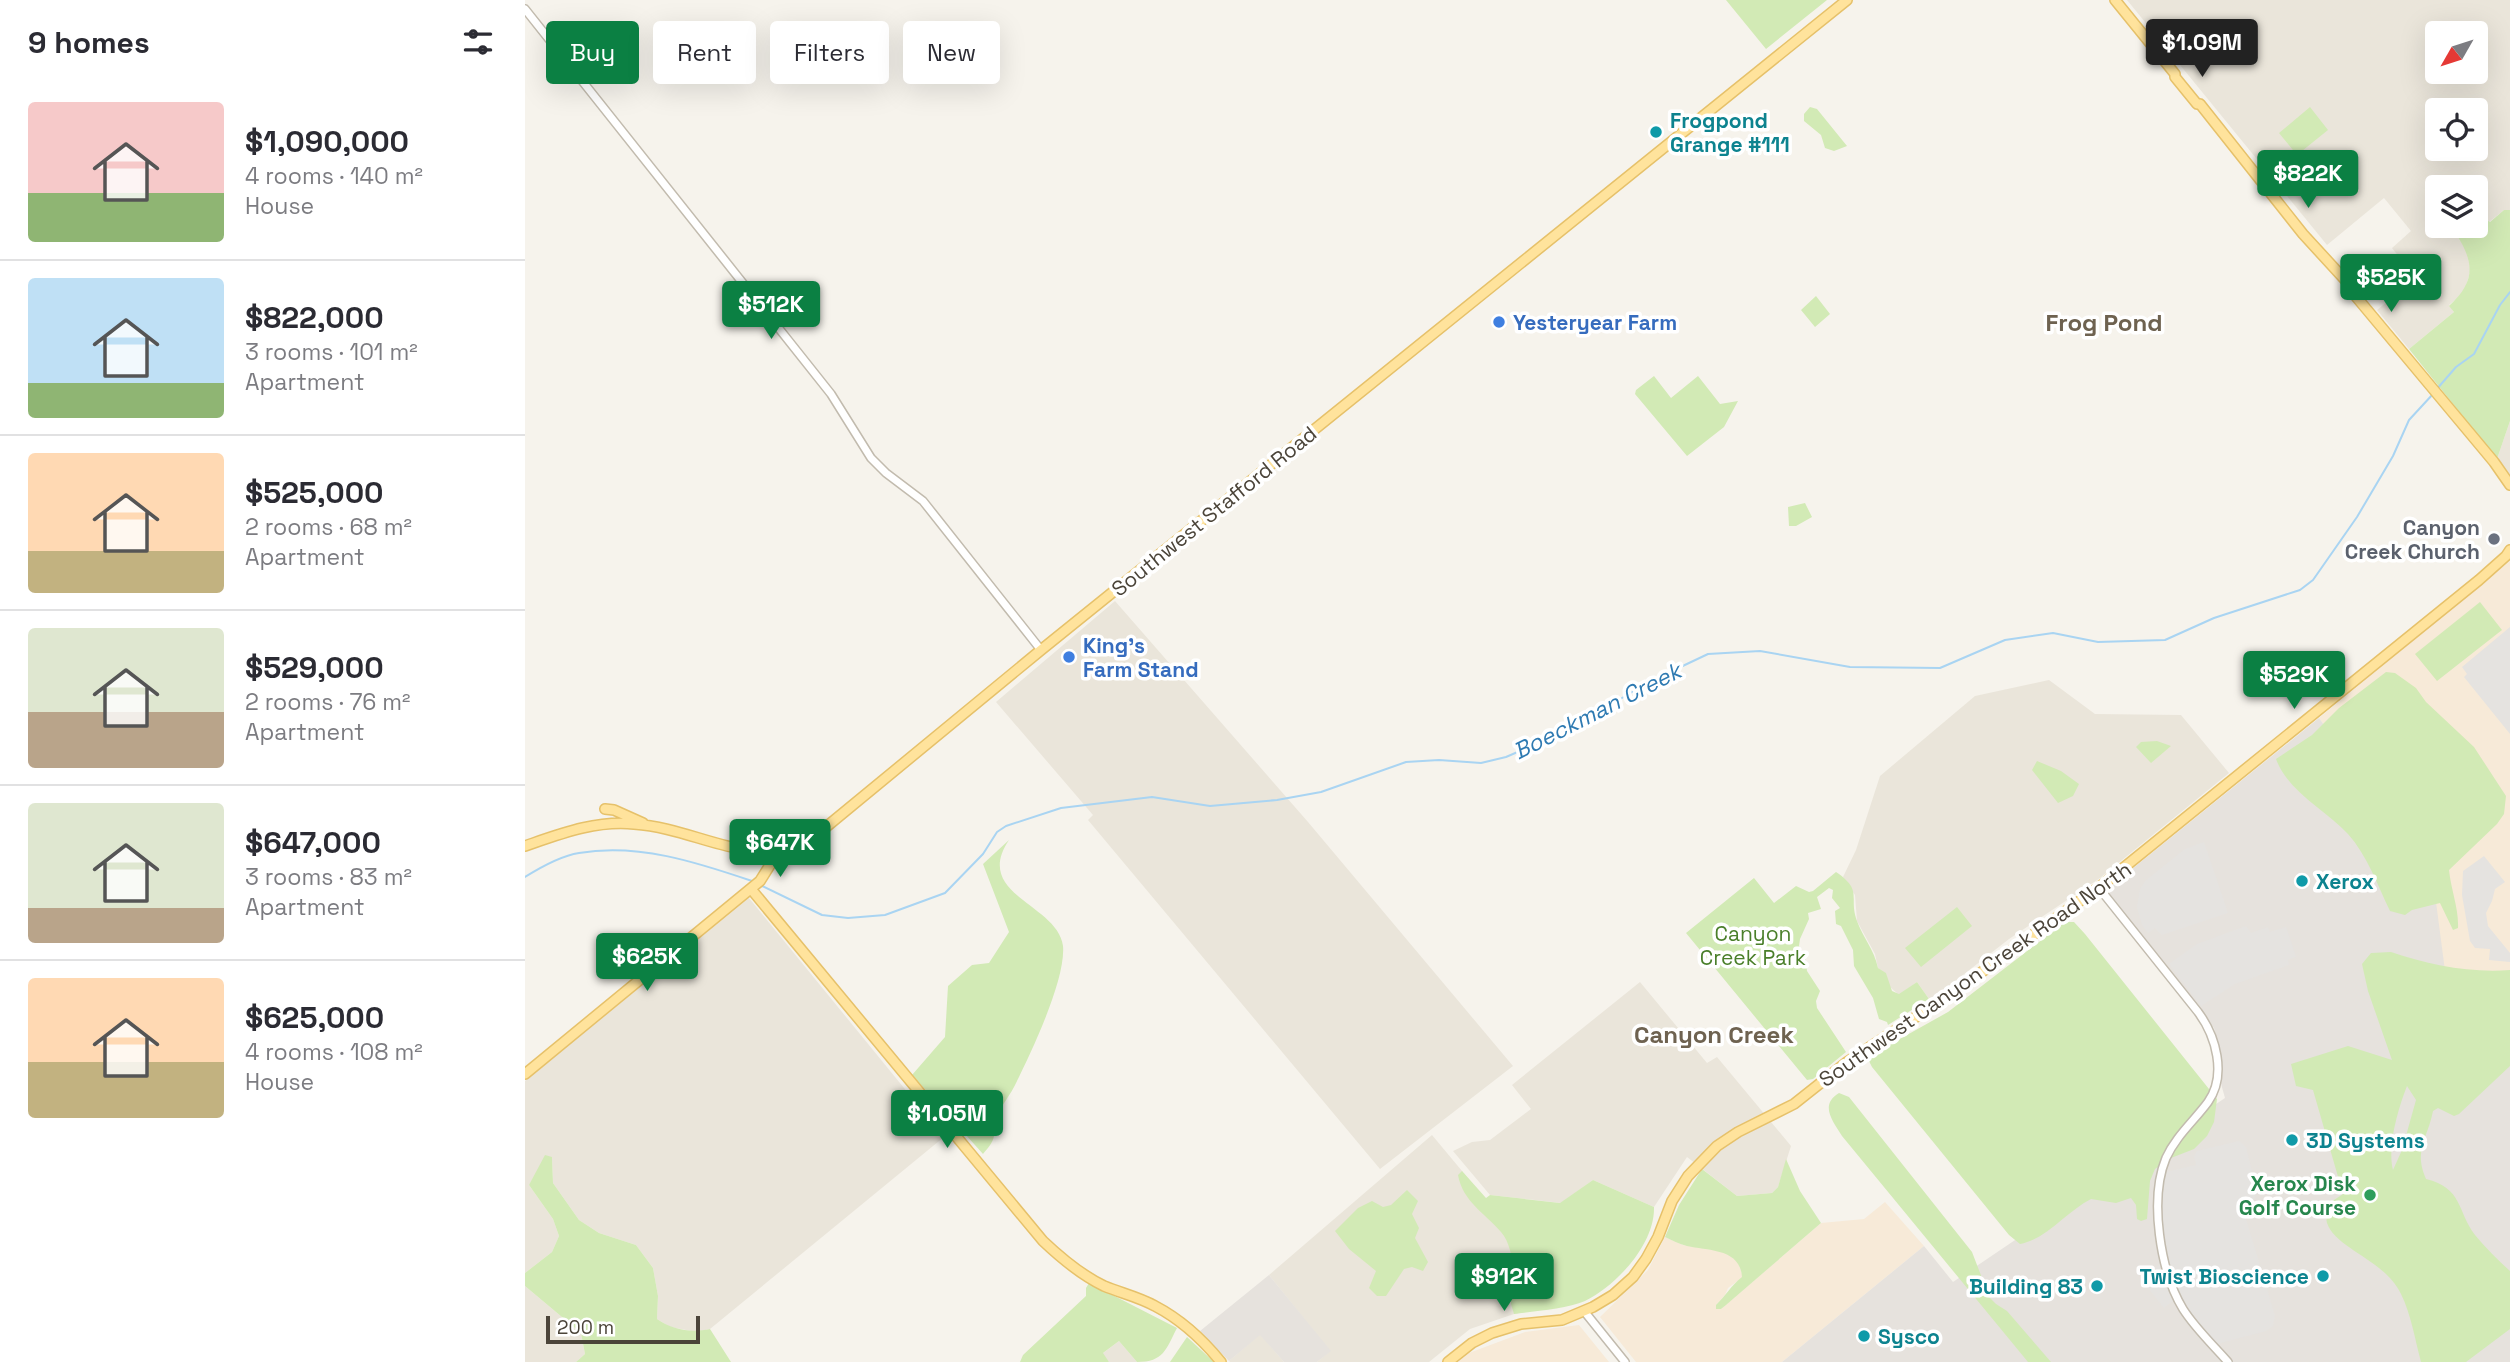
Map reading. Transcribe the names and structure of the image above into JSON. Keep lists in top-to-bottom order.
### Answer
{
  "streets": {
    "main road": ["Southwest Stafford Road", "Southwest Canyon Creek Road North"]
  },
  "districts": ["Frog Pond", "Canyon Creek"],
  "water": ["Boeckman Creek"],
  "parks": ["Canyon Creek Park"],
  "places": [
    "Frogpond Grange #111",
    "Yesteryear Farm",
    "Canyon Creek Church",
    "King's Farm Stand",
    "Xerox",
    "3D Systems",
    "Xerox Disk Golf Course",
    "Twist Bioscience",
    "Building 83",
    "Sysco"
  ],
  "scale_bar": "200 m",
  "north": "bottom left",
  "page": {
    "heading": "9 homes",
    "price": [
      "$1.09M",
      "$822K",
      "$525K",
      "$512K",
      "$529K",
      "$647K",
      "$625K",
      "$1.05M",
      "$912K"
    ],
    "chip": [
      "Buy",
      "Rent",
      "Filters",
      "New"
    ],
    "list": [
      {
        "name": "$1,090,000",
        "note": "4 rooms · 140 m² · House"
      },
      {
        "name": "$822,000",
        "note": "3 rooms · 101 m² · Apartment"
      },
      {
        "name": "$525,000",
        "note": "2 rooms · 68 m² · Apartment"
      },
      {
        "name": "$529,000",
        "note": "2 rooms · 76 m² · Apartment"
      },
      {
        "name": "$647,000",
        "note": "3 rooms · 83 m² · Apartment"
      },
      {
        "name": "$625,000",
        "note": "4 rooms · 108 m² · House"
      }
    ],
    "scale": "200 m"
  }
}
